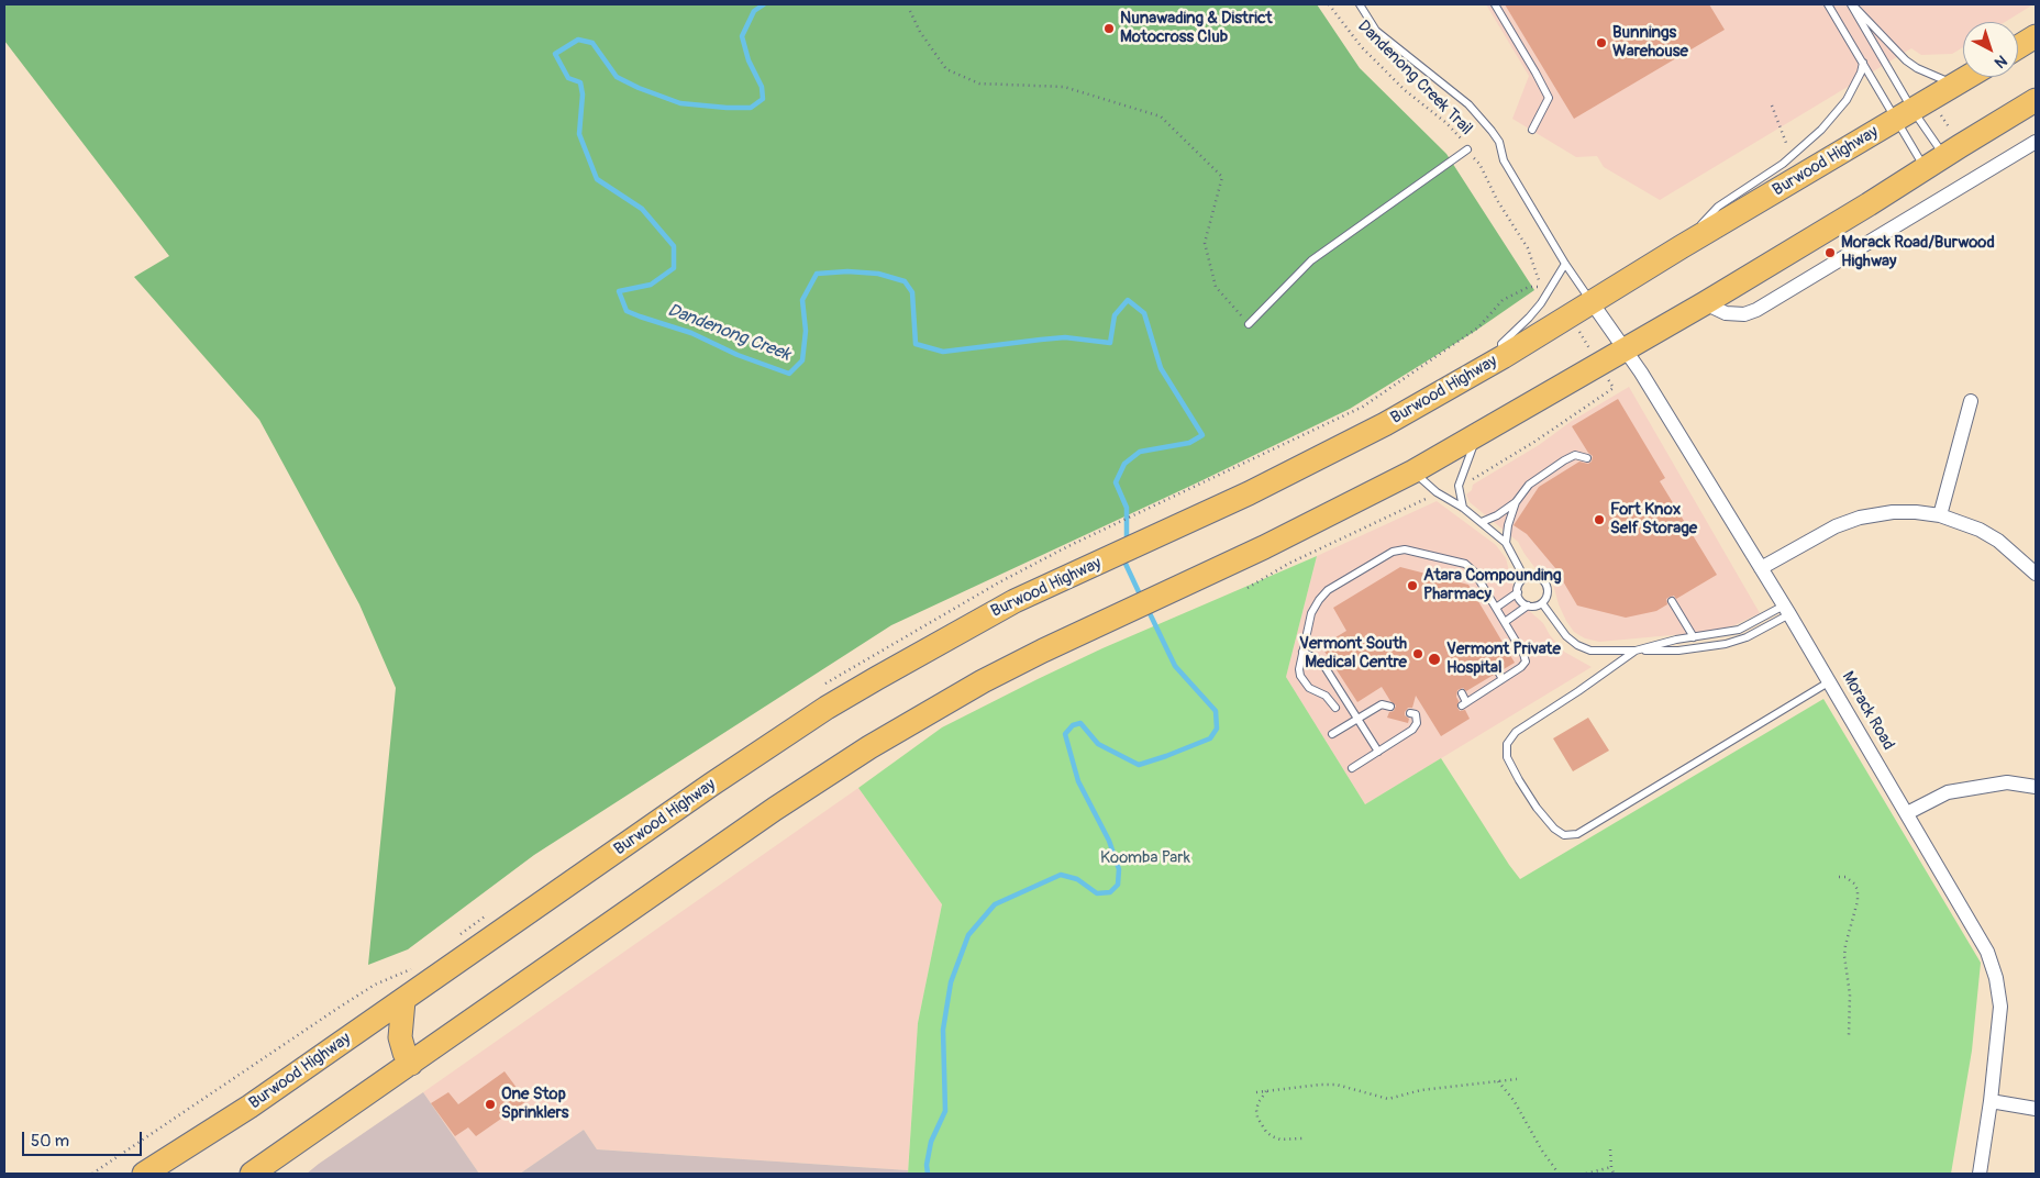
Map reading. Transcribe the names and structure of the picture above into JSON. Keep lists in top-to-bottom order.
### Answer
{
  "streets": {
    "highway": ["Burwood Highway"],
    "street": ["Morack Road"],
    "path": ["Dandenong Creek Trail"]
  },
  "crossings": [
    ["Burwood Highway", "Morack Road"]
  ],
  "water": ["Dandenong Creek"],
  "parks": ["Koomba Park"],
  "places": [
    "Nunawading & District Motocross Club",
    "Bunnings Warehouse",
    "Morack Road/Burwood Highway",
    "Fort Knox Self Storage",
    "Atara Compounding Pharmacy",
    "Vermont South Medical Centre",
    "Vermont Private Hospital",
    "One Stop Sprinklers"
  ],
  "scale_bar": "50 m",
  "north": "bottom right"
}
